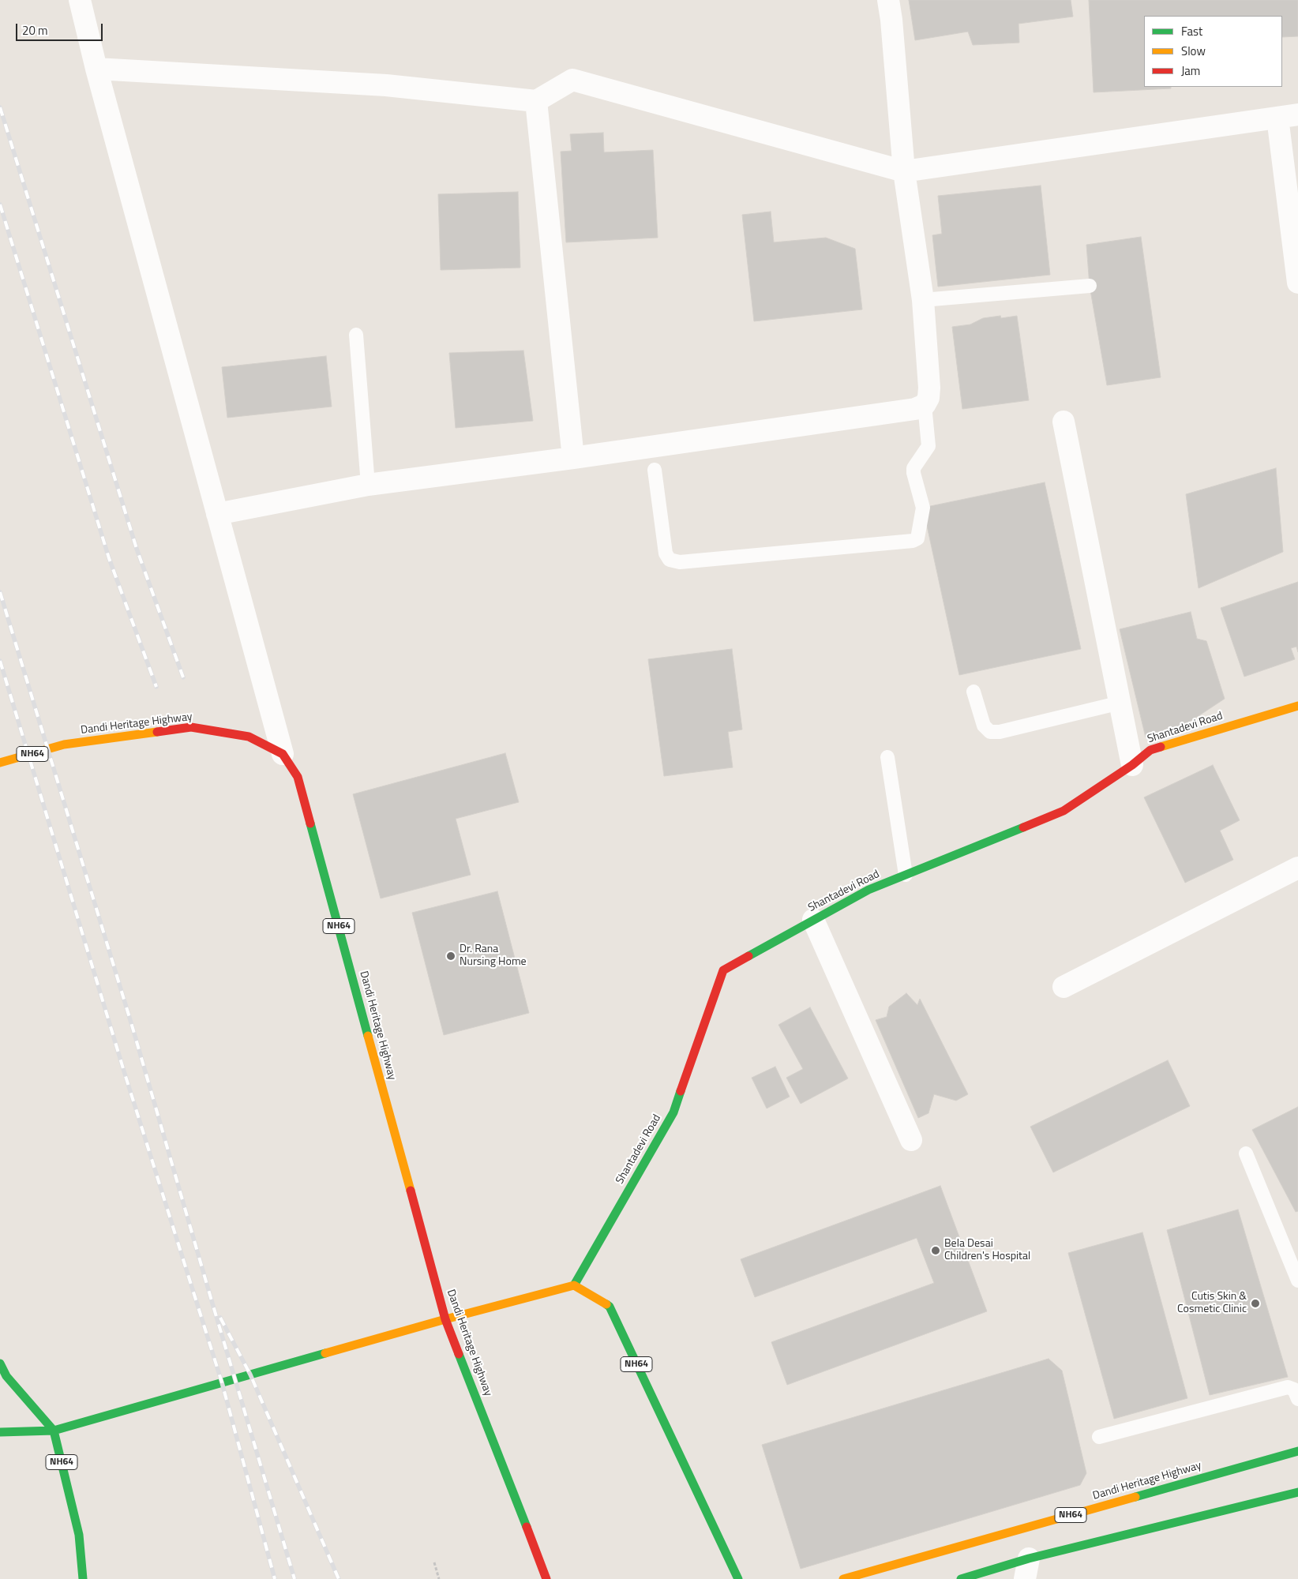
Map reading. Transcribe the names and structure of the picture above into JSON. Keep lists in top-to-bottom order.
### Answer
{
  "streets": {
    "main road": ["Dandi Heritage Highway", "Shantadevi Road", "NH64"]
  },
  "crossings": [
    ["Shantadevi Road", "NH64"]
  ],
  "places": ["Dr. Rana Nursing Home", "Bela Desai Children's Hospital", "Cutis Skin & Cosmetic Clinic"],
  "legend": ["Fast", "Slow", "Jam"],
  "scale_bar": "20 m"
}
